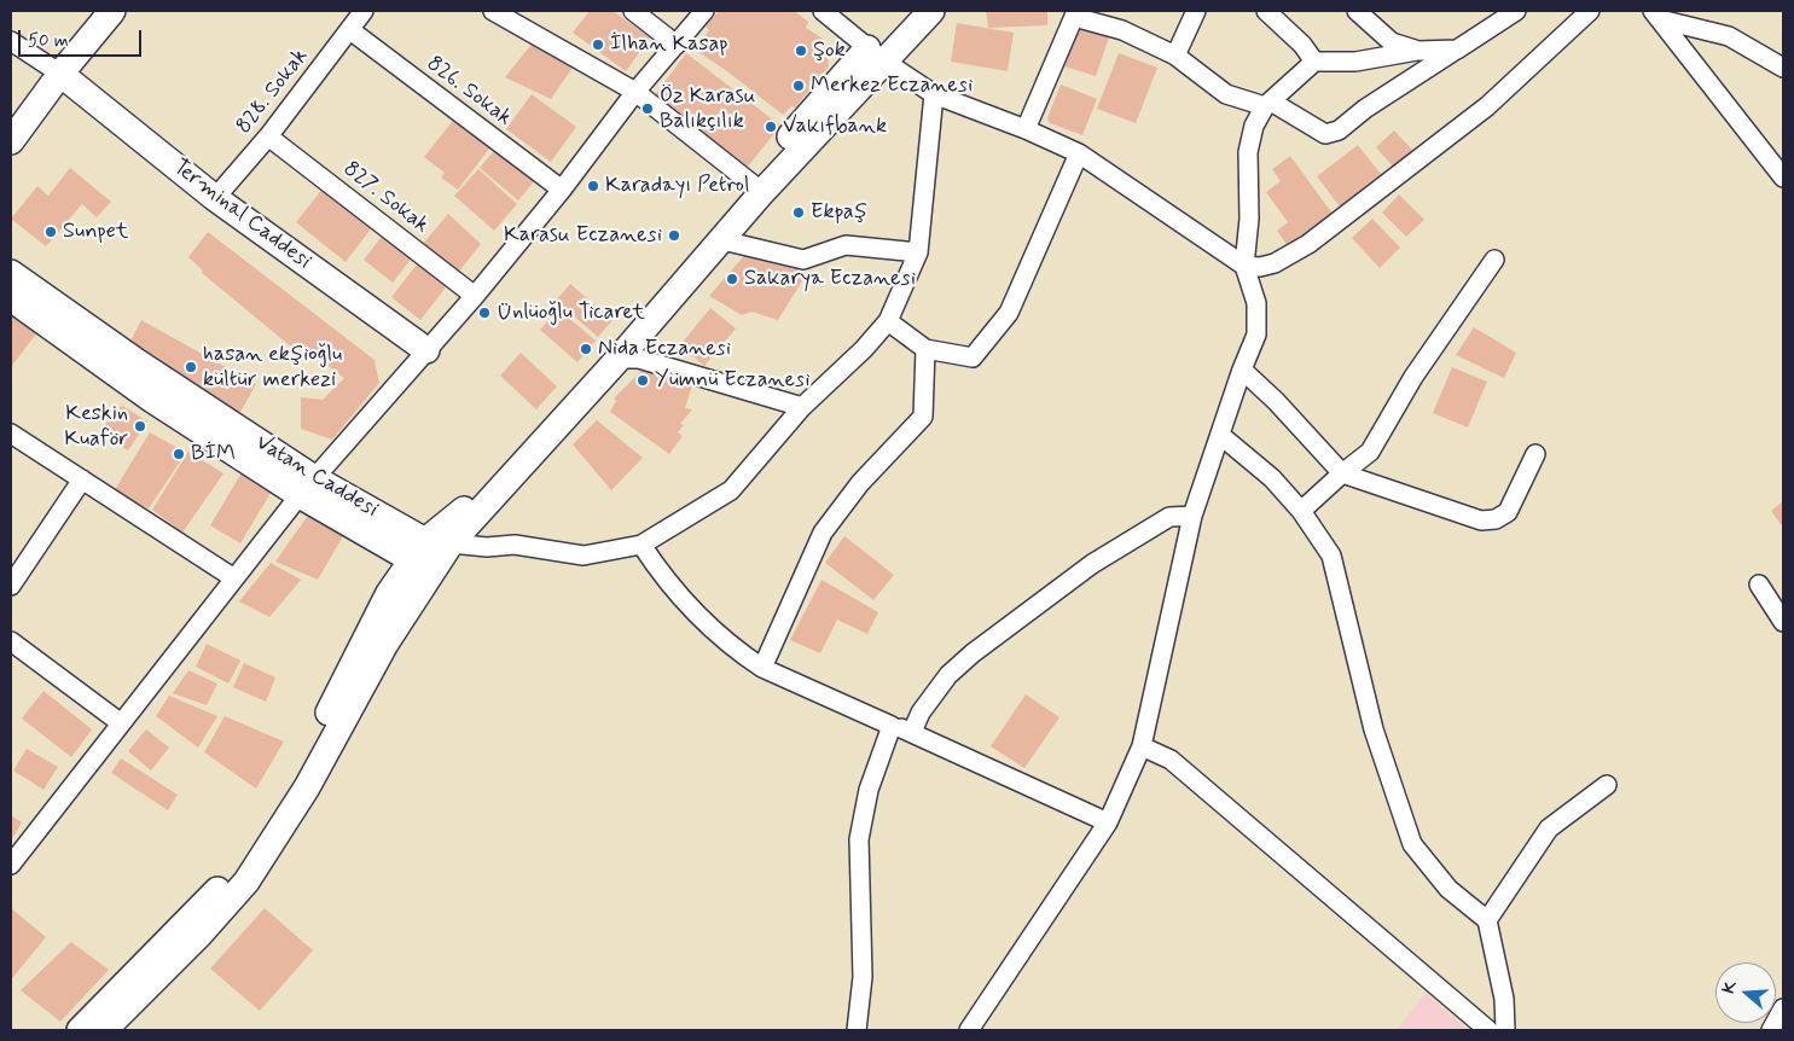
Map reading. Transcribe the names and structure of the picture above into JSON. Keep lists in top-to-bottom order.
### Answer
{
  "streets": {
    "main road": ["Terminal Caddesi", "Vatan Caddesi"],
    "street": ["828. Sokak", "826. Sokak", "827. Sokak"]
  },
  "crossings": [
    ["828. Sokak", "826. Sokak"],
    ["828. Sokak", "827. Sokak"],
    ["828. Sokak", "Terminal Caddesi"]
  ],
  "places": [
    "İlhan Kasap",
    "Şok",
    "Merkez Eczanesi",
    "Öz Karasu Balıkçılık",
    "Vakıfbank",
    "Karadayı Petrol",
    "Ekpaş",
    "Sunpet",
    "Karasu Eczanesi",
    "Sakarya Eczanesi",
    "Ünlüoğlu Ticaret",
    "Nida Eczanesi",
    "hasan ekşioğlu kültür merkezi",
    "Yümnü Eczanesi",
    "Keskin Kuaför",
    "BİM"
  ],
  "scale_bar": "50 m",
  "north": "left"
}
